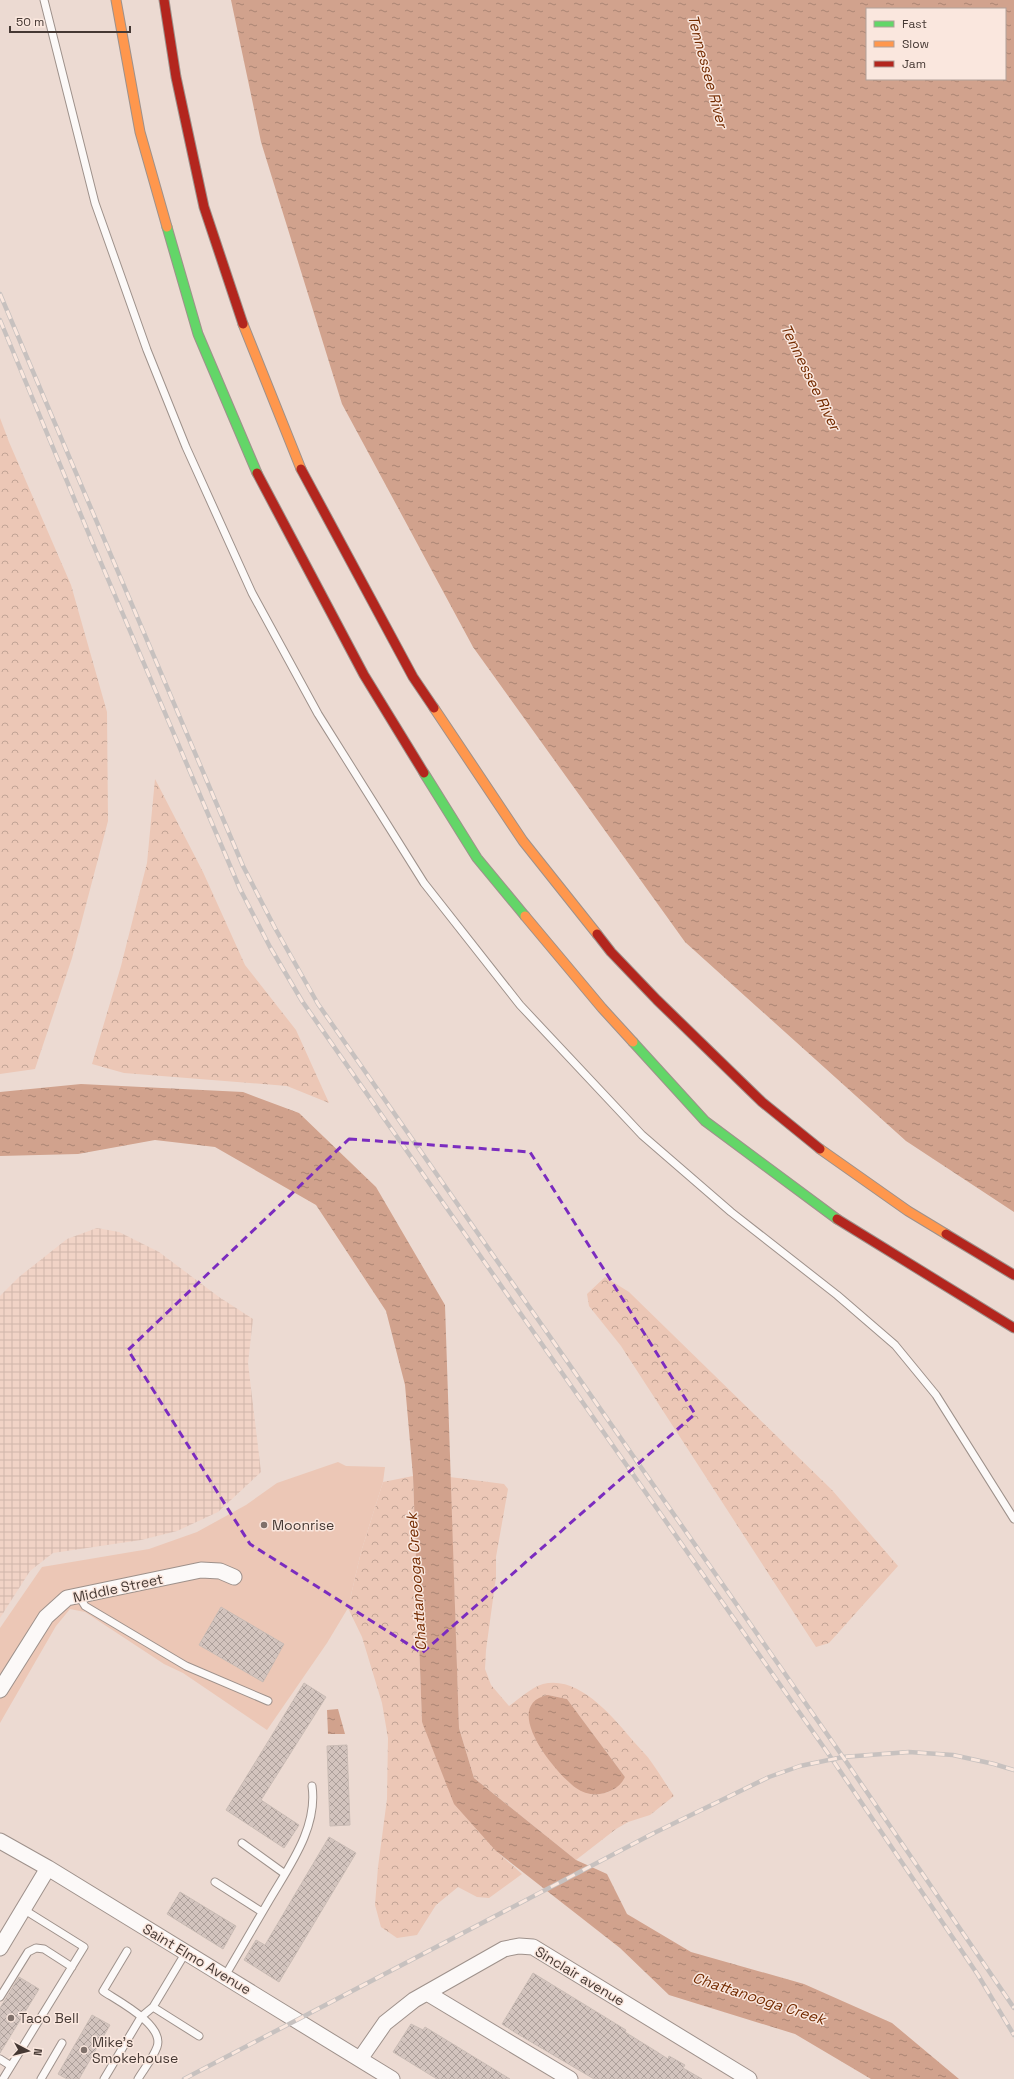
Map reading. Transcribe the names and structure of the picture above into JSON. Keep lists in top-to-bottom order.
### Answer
{
  "streets": {
    "street": ["Middle Street", "Saint Elmo Avenue", "Sinclair avenue"]
  },
  "crossings": [
    ["Saint Elmo Avenue", "Sinclair avenue"]
  ],
  "water": ["Tennessee River", "Chattanooga Creek"],
  "places": ["Moonrise", "Taco Bell", "Mike's Smokehouse"],
  "legend": ["Fast", "Slow", "Jam"],
  "scale_bar": "50 m",
  "north": "right"
}
